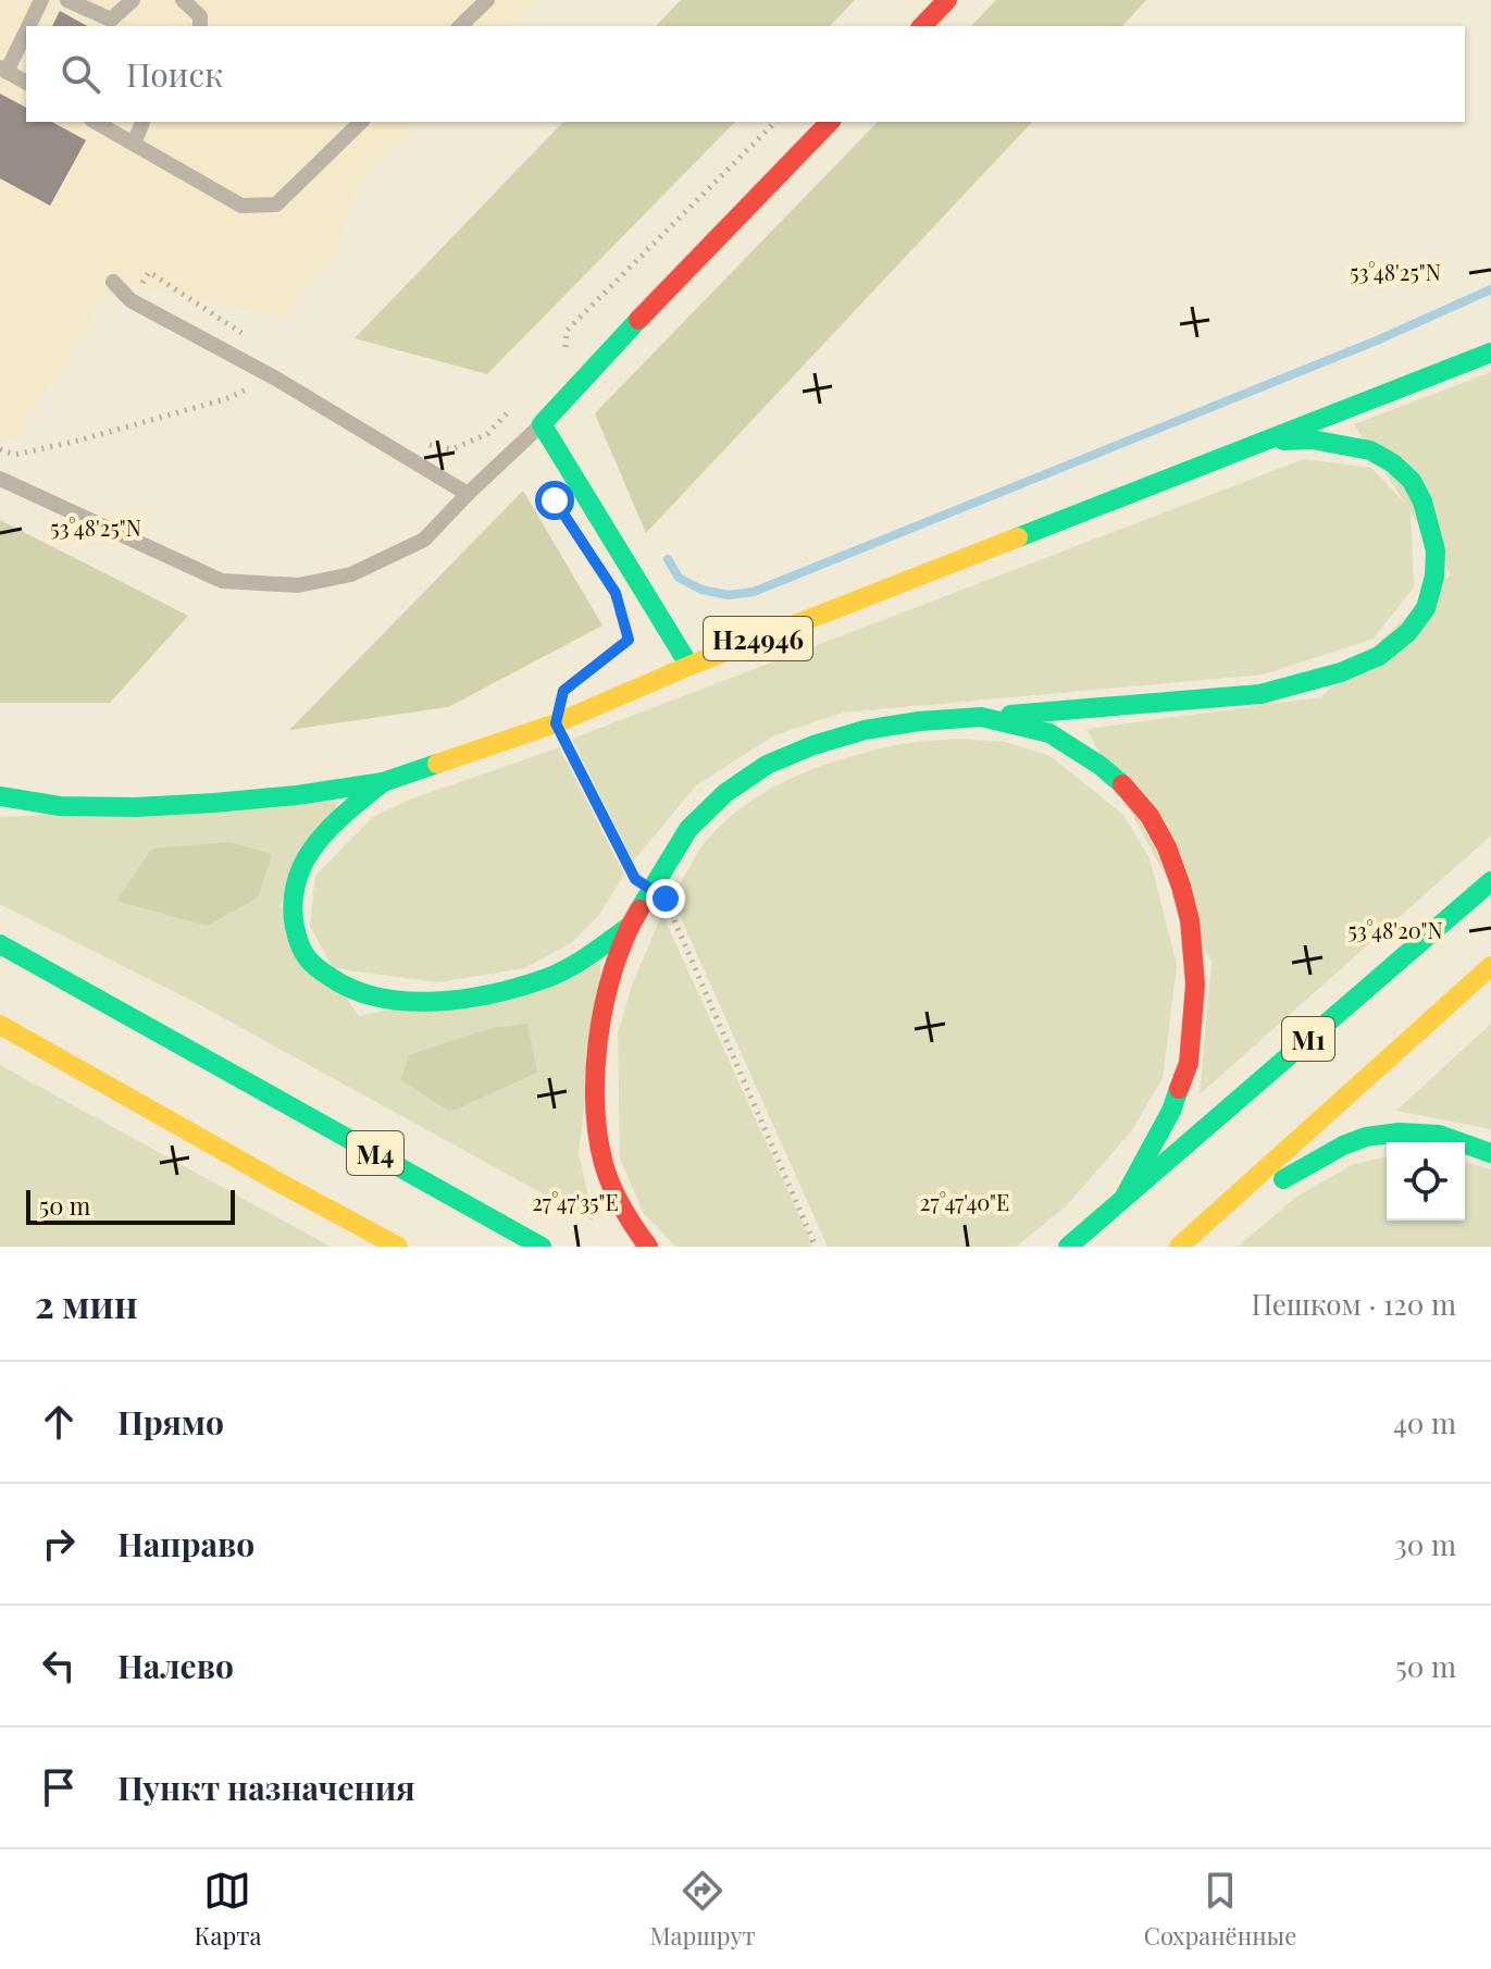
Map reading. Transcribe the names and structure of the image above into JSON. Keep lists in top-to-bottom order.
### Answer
{
  "streets": {
    "main road": ["Н24946", "М1", "М4"]
  },
  "scale_bar": "50 m",
  "page": {
    "search": "Поиск",
    "scale": "50 m",
    "heading": ["2 мин", "Пешком · 120 m"],
    "list": [
      ["Прямо", "40 m"],
      ["Направо", "30 m"],
      ["Налево", "50 m"],
      "Пункт назначения"
    ],
    "nav": ["Карта", "Маршрут", "Сохранённые"]
  },
  "coordinates": [
    "53°48'25\"N",
    "53°48'20\"N",
    "27°47'35\"E",
    "27°47'40\"E"
  ]
}
